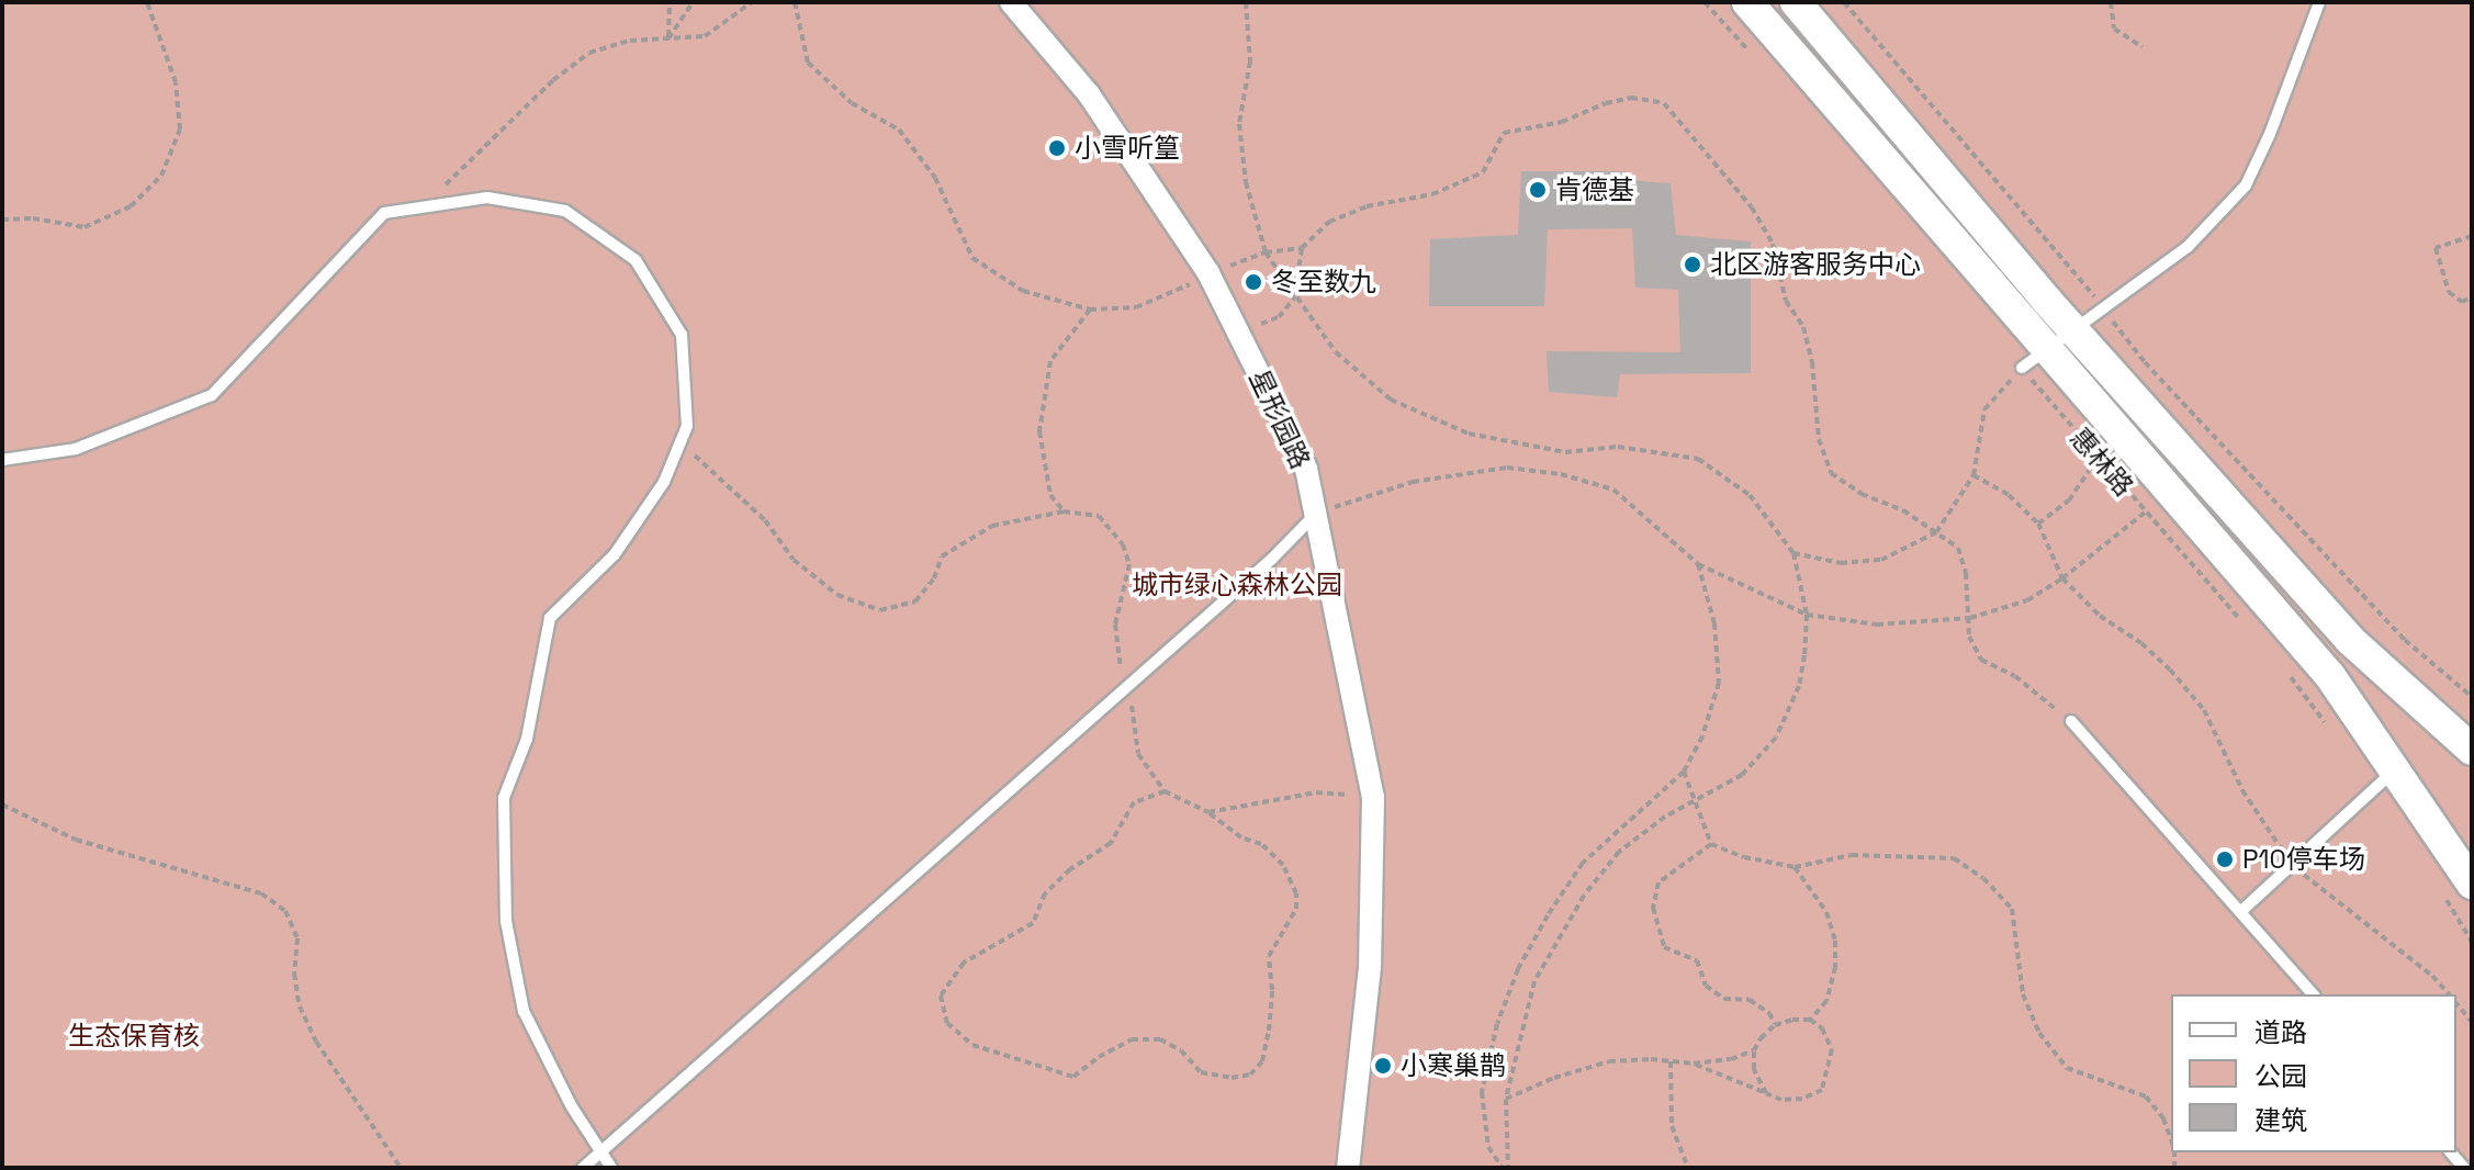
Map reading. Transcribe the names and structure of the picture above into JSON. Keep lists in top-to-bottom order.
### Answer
{
  "streets": {
    "main road": ["惠林路"],
    "street": ["星形园路"]
  },
  "parks": ["城市绿心森林公园", "生态保育核"],
  "places": [
    "小雪听篁",
    "肯德基",
    "北区游客服务中心",
    "冬至数九",
    "P10停车场",
    "小寒巢鹊"
  ],
  "legend": ["道路", "公园", "建筑"]
}
